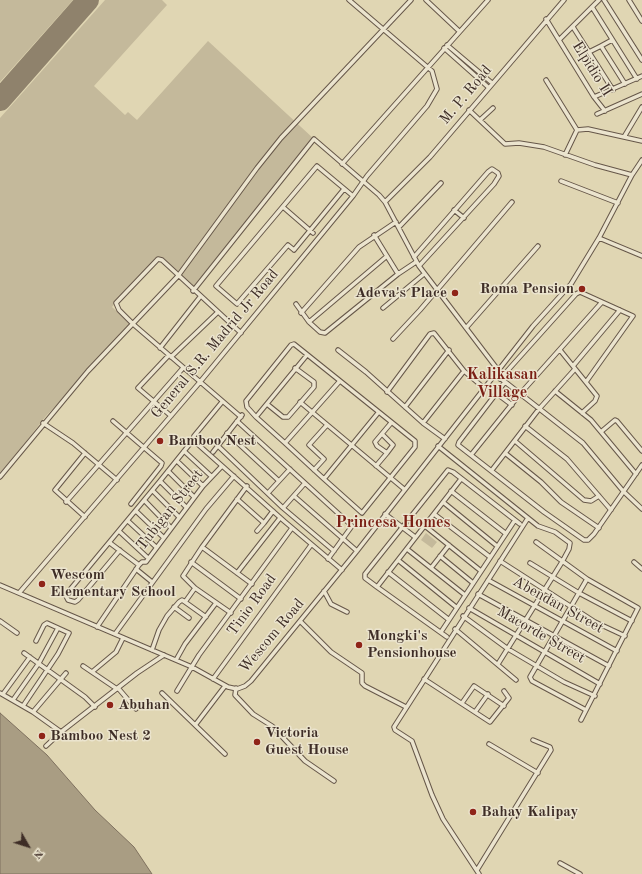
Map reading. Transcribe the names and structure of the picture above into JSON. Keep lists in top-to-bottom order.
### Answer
{
  "streets": {
    "street": [
      "Elpidio II",
      "M. P. Road",
      "General S.R. Madrid Jr Road",
      "Tubigan Street",
      "Tinio Road",
      "Abendan Street",
      "Macorde Street",
      "Wescom Road"
    ]
  },
  "crossings": [
    ["Elpidio II", "M. P. Road"],
    ["General S.R. Madrid Jr Road", "Wescom Road"],
    ["Tubigan Street", "Wescom Road"],
    ["Tinio Road", "Wescom Road"]
  ],
  "districts": ["Kalikasan Village", "Princesa Homes"],
  "places": [
    "Roma Pension",
    "Adeva's Place",
    "Bamboo Nest",
    "Wescom Elementary School",
    "Mongki's Pensionhouse",
    "Abuhan",
    "Bamboo Nest 2",
    "Victoria Guest House",
    "Bahay Kalipay"
  ],
  "north": "bottom right"
}
